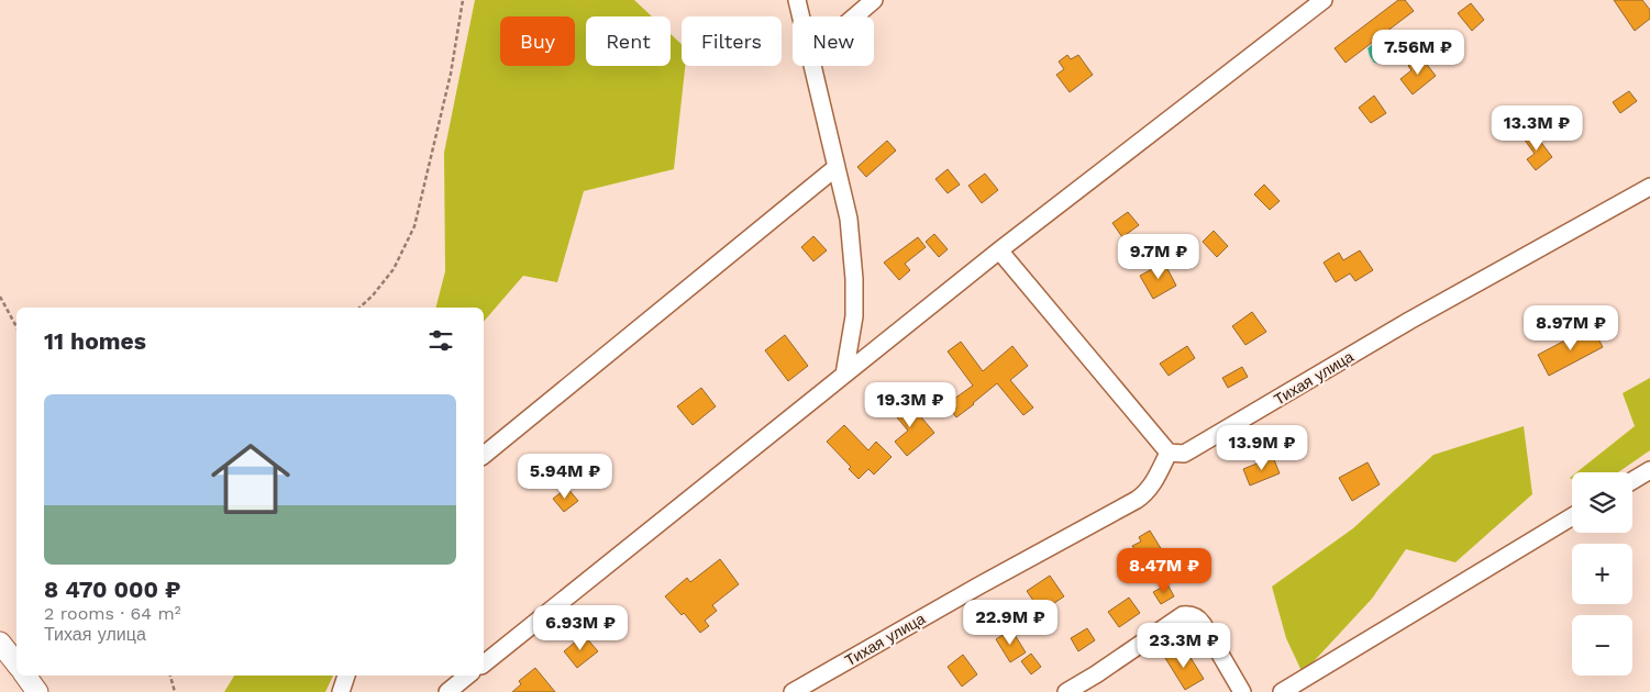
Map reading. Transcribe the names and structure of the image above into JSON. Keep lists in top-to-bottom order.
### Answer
{
  "streets": {
    "street": ["Тихая улица"]
  },
  "page": {
    "chip": [
      "Buy",
      "Rent",
      "Filters",
      "New"
    ],
    "price": [
      "7.56M ₽",
      "13.3M ₽",
      "9.7M ₽",
      "8.97M ₽",
      "19.3M ₽",
      "13.9M ₽",
      "5.94M ₽",
      "8.47M ₽",
      "22.9M ₽",
      "6.93M ₽",
      "23.3M ₽"
    ],
    "heading": "11 homes",
    "list": [
      {
        "name": "8 470 000 ₽",
        "note": "2 rooms · 64 m² · Тихая улица"
      }
    ],
    "map_buttons": ["+", "−"]
  }
}
